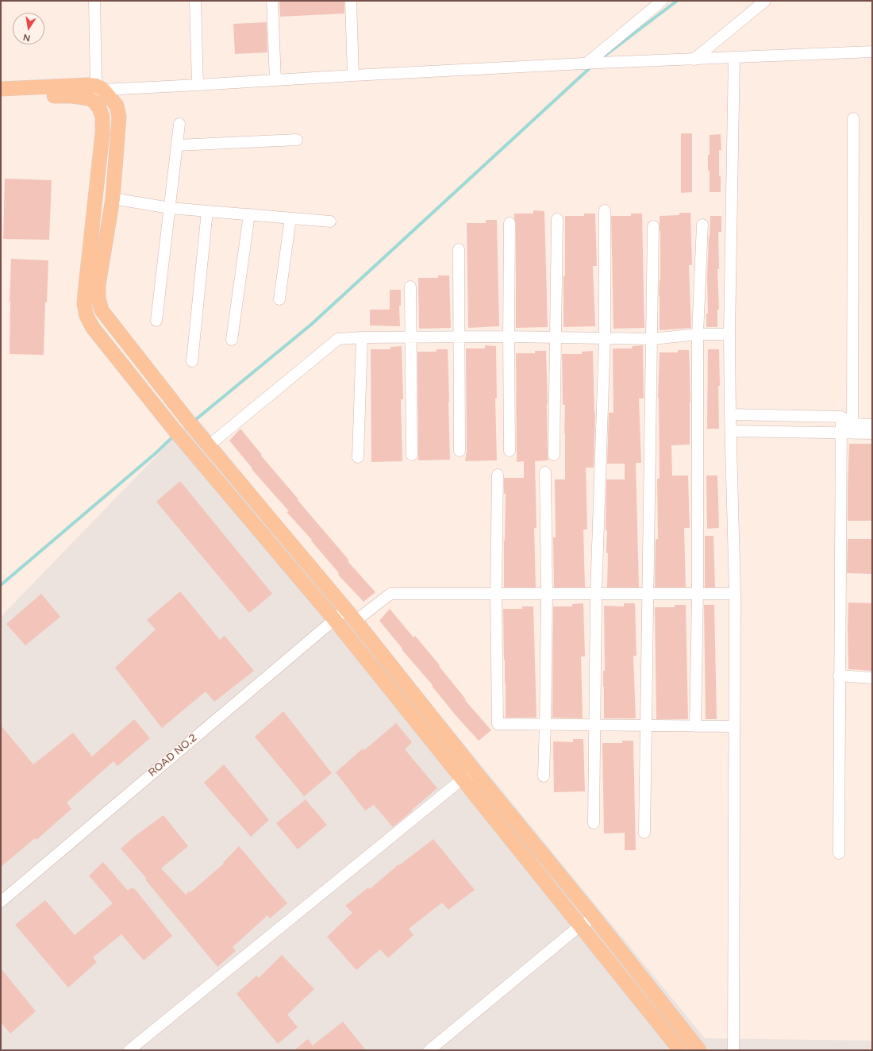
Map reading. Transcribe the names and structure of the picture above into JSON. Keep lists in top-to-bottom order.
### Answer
{
  "streets": {
    "street": ["ROAD NO.2"]
  },
  "north": "bottom"
}
